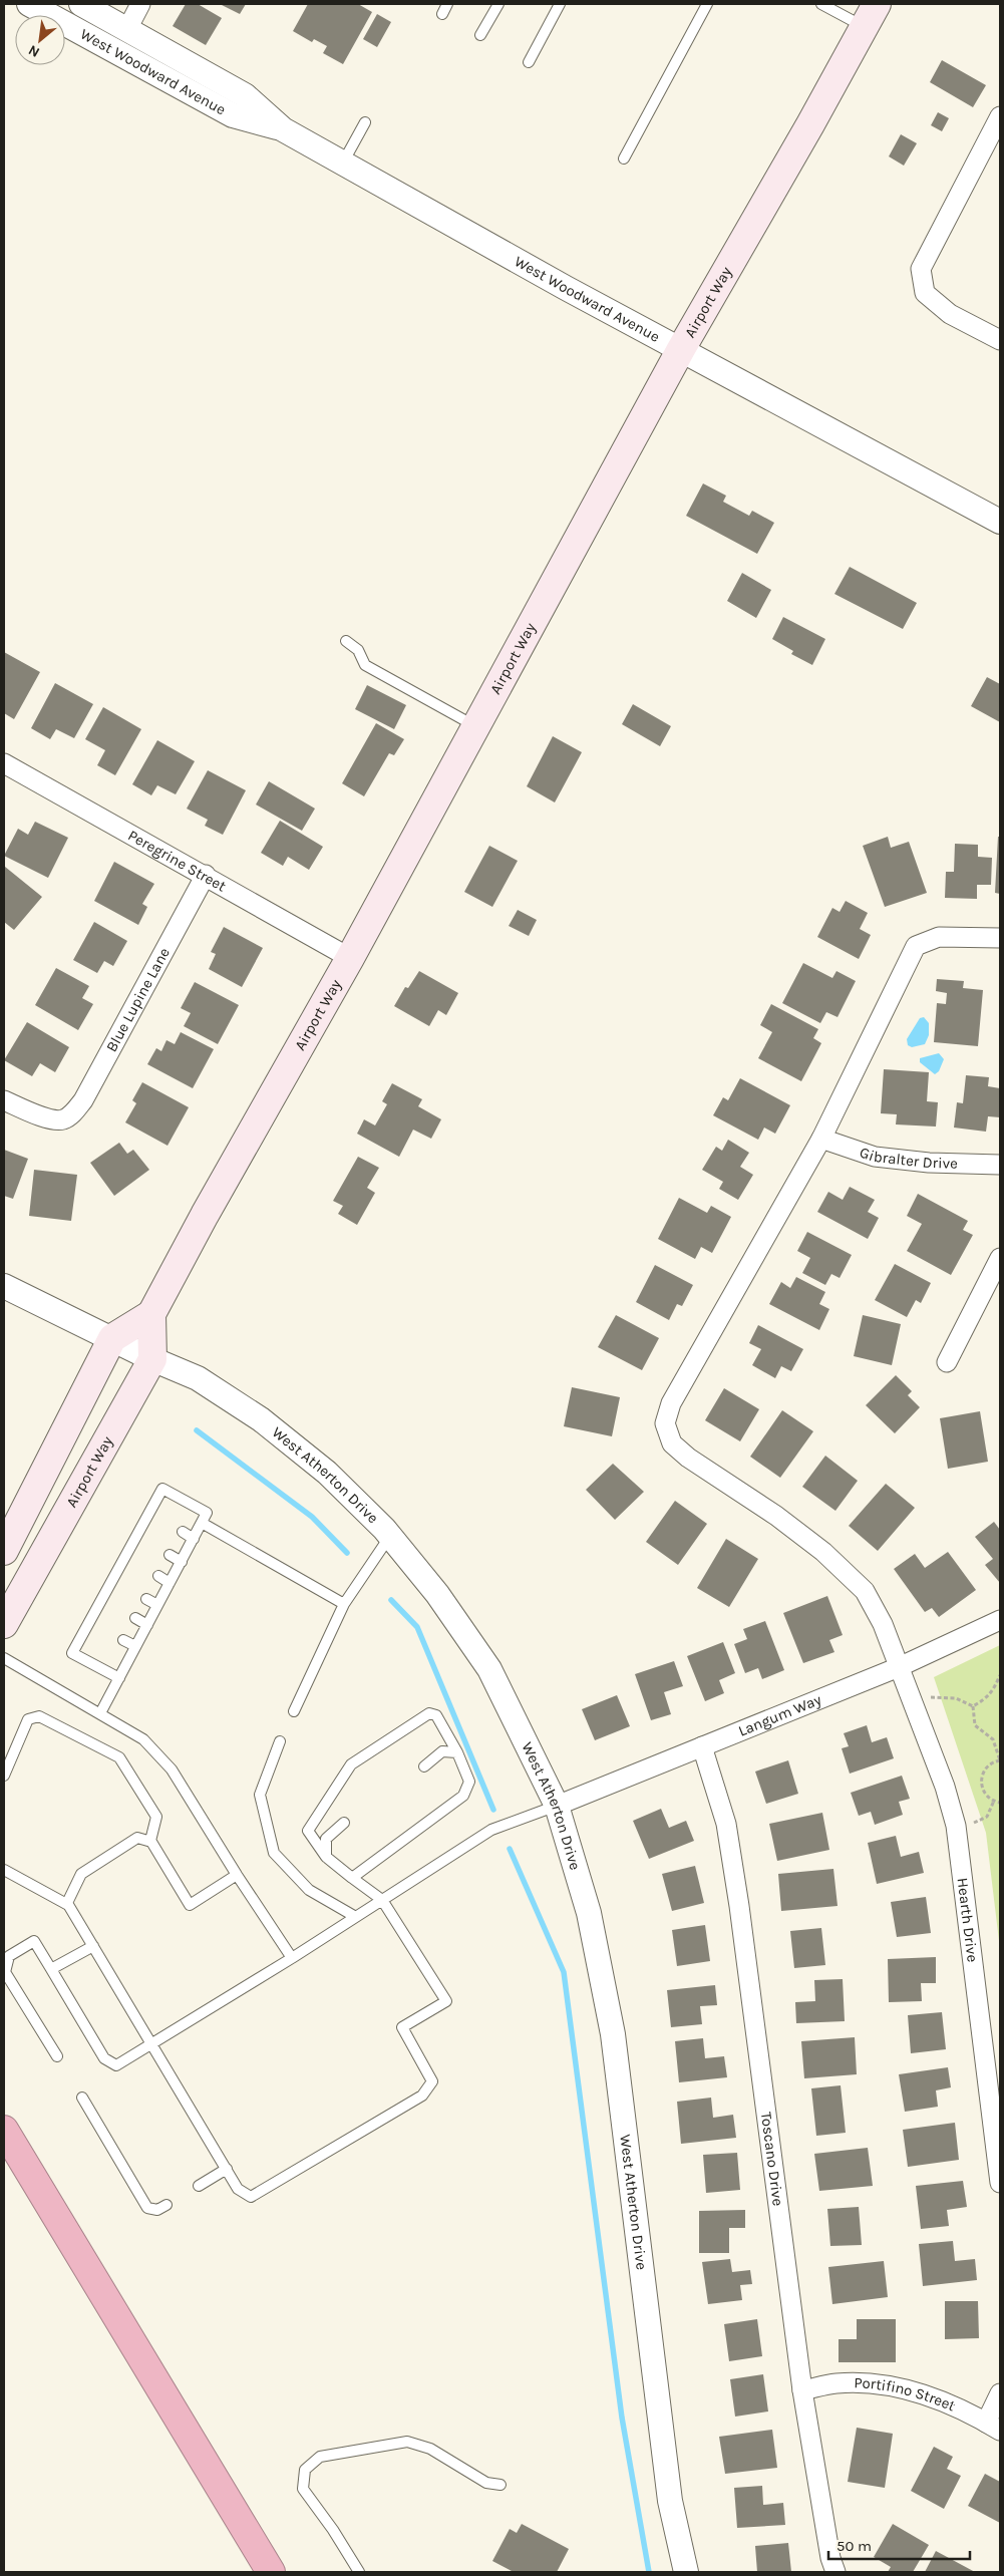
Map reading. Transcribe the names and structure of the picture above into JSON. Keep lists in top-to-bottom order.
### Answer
{
  "streets": {
    "main road": ["Airport Way"],
    "street": [
      "West Woodward Avenue",
      "Peregrine Street",
      "Blue Lupine Lane",
      "Gibralter Drive",
      "West Atherton Drive",
      "Langum Way",
      "Hearth Drive",
      "Toscano Drive",
      "Portifino Street"
    ]
  },
  "crossings": [
    ["West Woodward Avenue", "Airport Way"],
    ["Airport Way", "Peregrine Street"],
    ["Airport Way", "West Atherton Drive"],
    ["Peregrine Street", "Blue Lupine Lane"],
    ["Gibralter Drive", "Hearth Drive"],
    ["West Atherton Drive", "Langum Way"],
    ["Langum Way", "Hearth Drive"],
    ["Langum Way", "Toscano Drive"],
    ["Toscano Drive", "Portifino Street"]
  ],
  "scale_bar": "50 m",
  "north": "bottom left"
}
